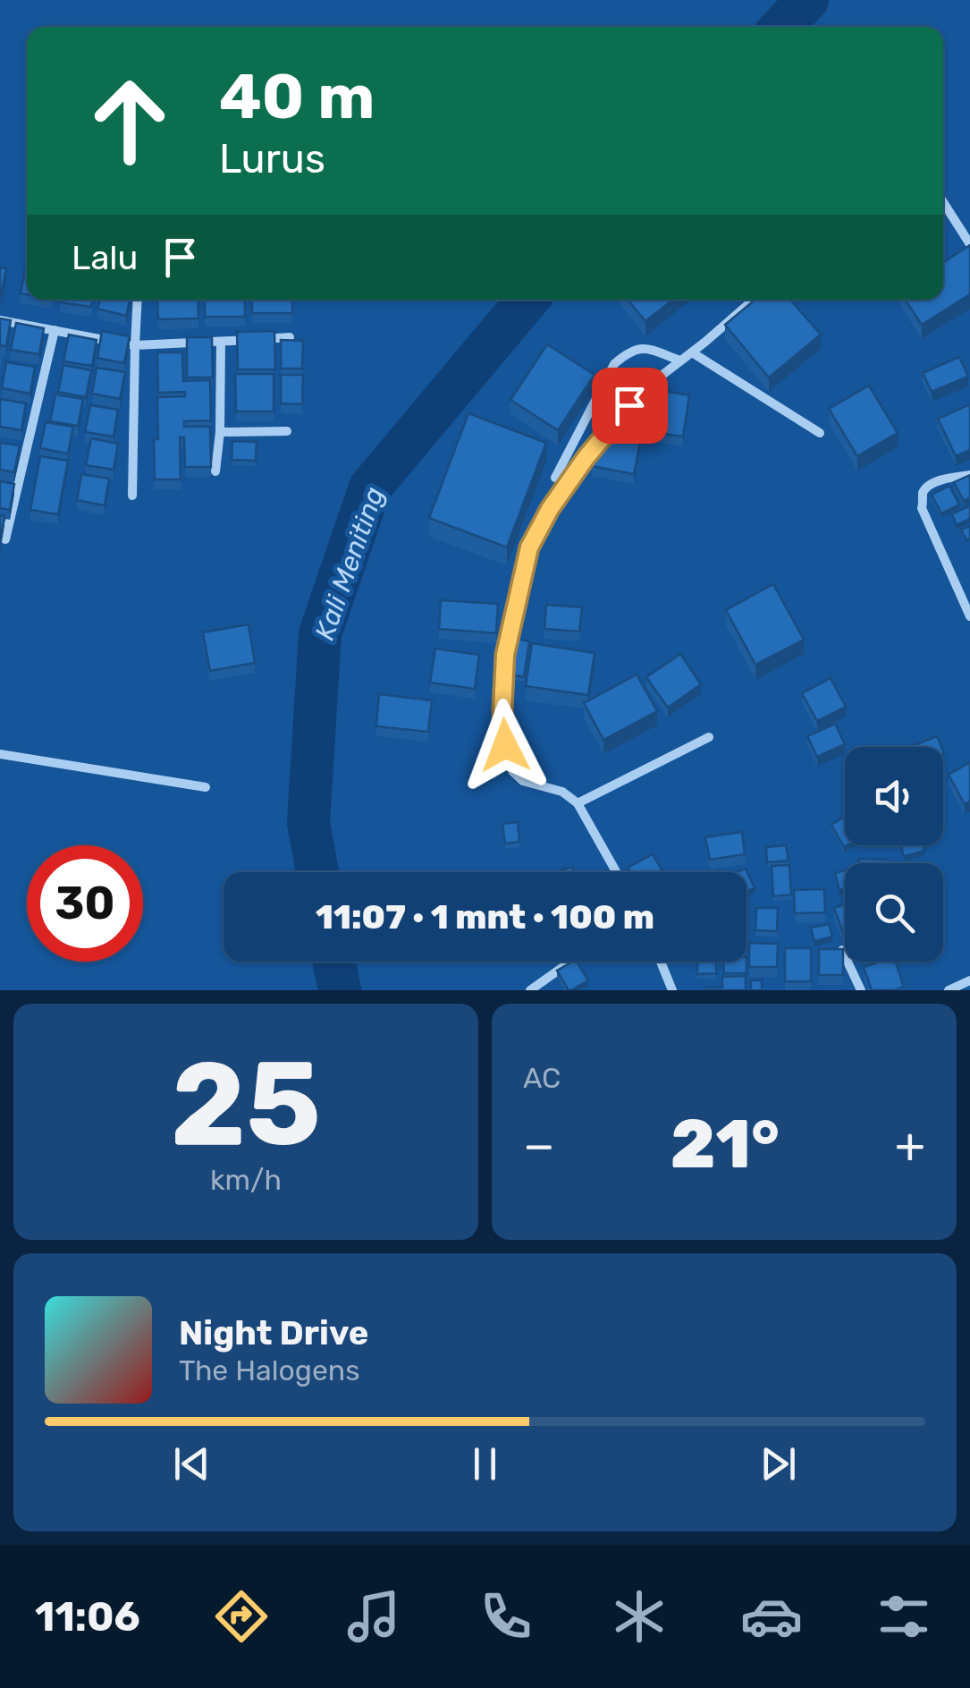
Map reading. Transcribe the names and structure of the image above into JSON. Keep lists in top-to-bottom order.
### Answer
{
  "water": ["Kali Meniting"],
  "page": {
    "turn": ["40 m", "Lurus"],
    "then": "Lalu",
    "limit": "30",
    "trip": "11:07 · 1 mnt · 100 m",
    "tile": [
      ["25", "km/h"],
      "AC"
    ],
    "heat": ["−", "21°", "+"],
    "song": ["Night Drive", "The Halogens"],
    "tabs": "11:06"
  }
}
